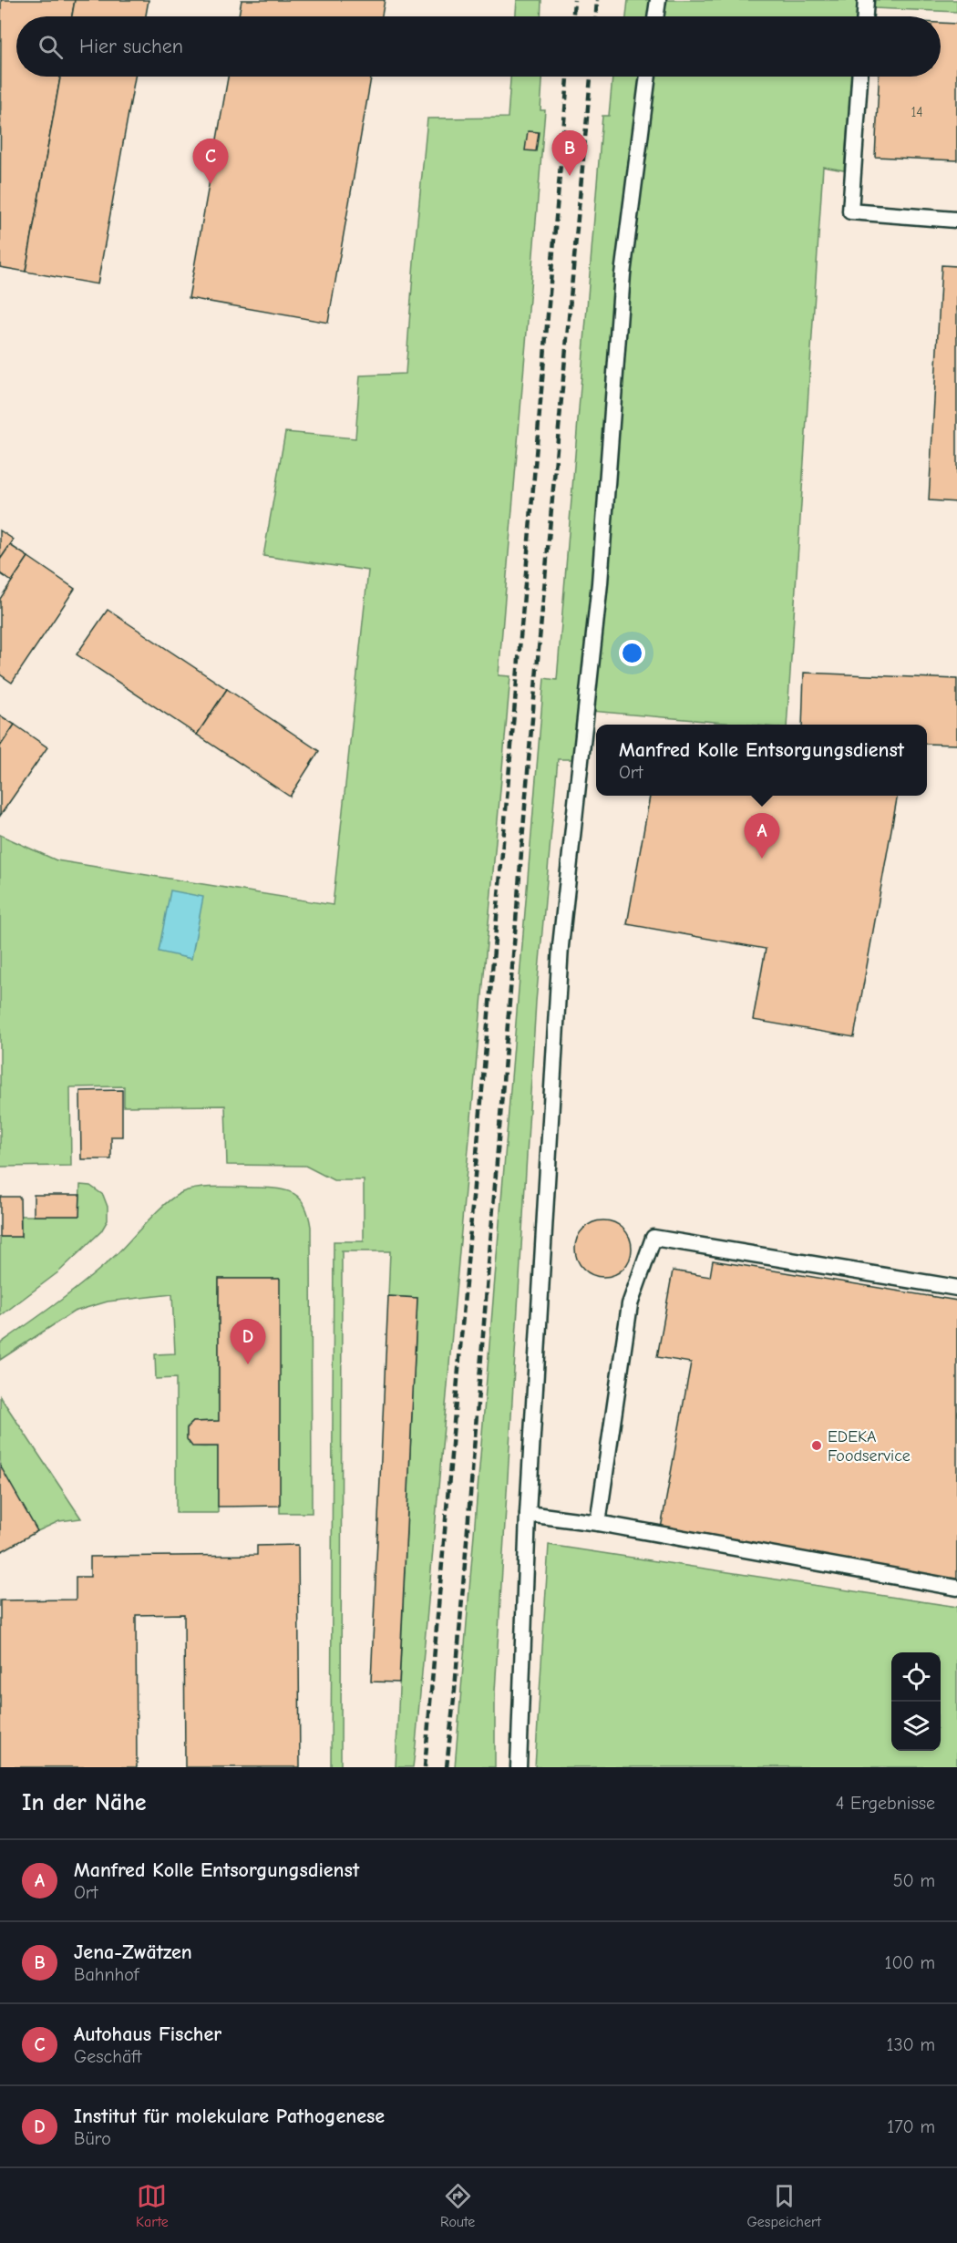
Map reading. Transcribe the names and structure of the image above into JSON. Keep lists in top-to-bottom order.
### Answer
{
  "places": ["EDEKA Foodservice"],
  "house_numbers": ["14"],
  "page": {
    "search": "Hier suchen",
    "pins": [
      "B",
      "C",
      "A",
      "D"
    ],
    "popup": ["Manfred Kolle Entsorgungsdienst", "Ort"],
    "heading": ["In der Nähe", "4 Ergebnisse"],
    "list": [
      {
        "mark": "A",
        "name": "Manfred Kolle Entsorgungsdienst",
        "note": "Ort",
        "value": "50 m"
      },
      {
        "mark": "B",
        "name": "Jena-Zwätzen",
        "note": "Bahnhof",
        "value": "100 m"
      },
      {
        "mark": "C",
        "name": "Autohaus Fischer",
        "note": "Geschäft",
        "value": "130 m"
      },
      {
        "mark": "D",
        "name": "Institut für molekulare Pathogenese",
        "note": "Büro",
        "value": "170 m"
      }
    ],
    "nav": ["Karte", "Route", "Gespeichert"]
  }
}
